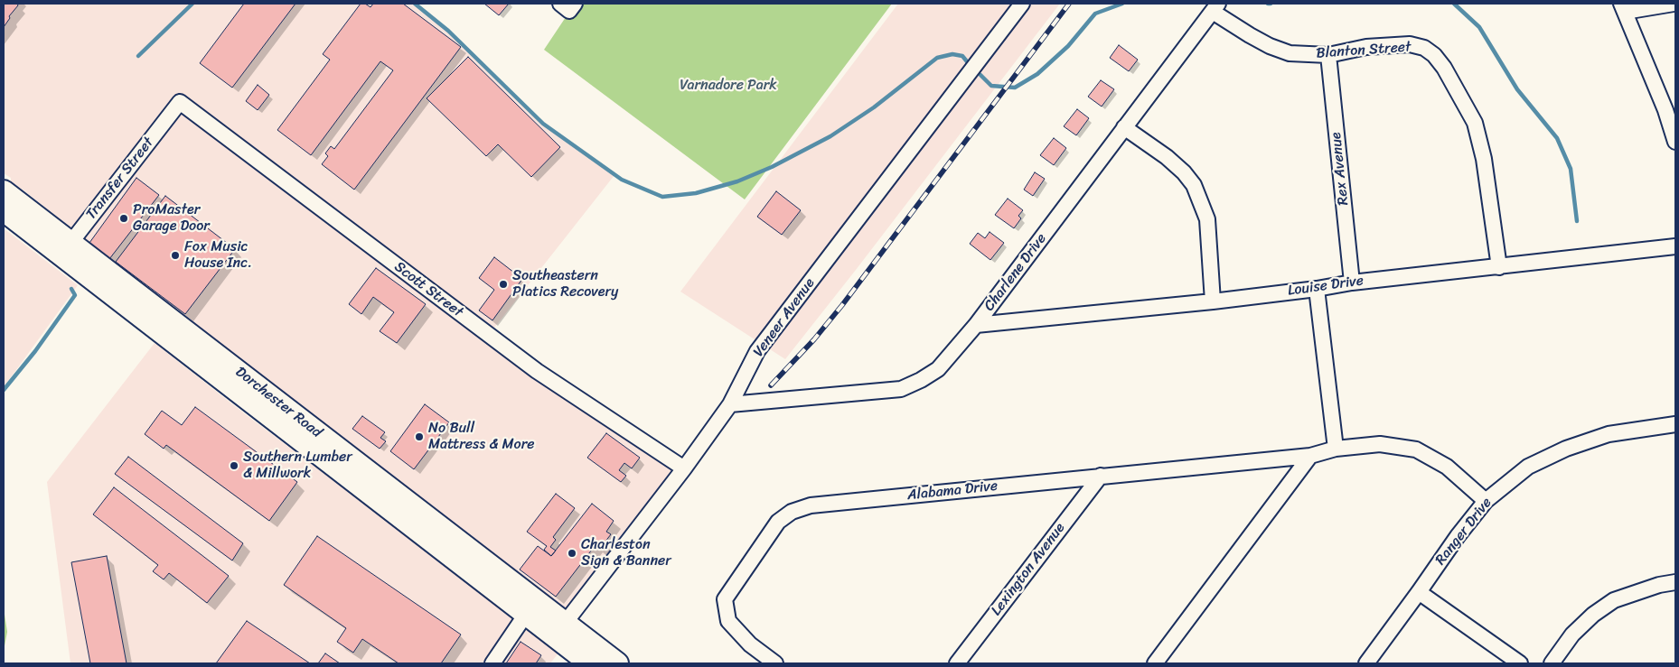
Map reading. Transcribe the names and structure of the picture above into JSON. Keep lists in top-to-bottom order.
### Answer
{
  "streets": {
    "main road": ["Dorchester Road"],
    "street": [
      "Blanton Street",
      "Rex Avenue",
      "Transfer Street",
      "Charlene Drive",
      "Louise Drive",
      "Scott Street",
      "Veneer Avenue",
      "Alabama Drive",
      "Ranger Drive",
      "Lexington Avenue"
    ]
  },
  "crossings": [
    ["Blanton Street", "Rex Avenue"],
    ["Blanton Street", "Charlene Drive"],
    ["Blanton Street", "Louise Drive"],
    ["Rex Avenue", "Louise Drive"],
    ["Transfer Street", "Scott Street"],
    ["Transfer Street", "Dorchester Road"],
    ["Charlene Drive", "Louise Drive"],
    ["Charlene Drive", "Veneer Avenue"],
    ["Scott Street", "Veneer Avenue"],
    ["Veneer Avenue", "Dorchester Road"],
    ["Alabama Drive", "Ranger Drive"],
    ["Alabama Drive", "Lexington Avenue"]
  ],
  "parks": ["Varnadore Park"],
  "places": [
    "ProMaster Garage Door",
    "Fox Music House Inc.",
    "Southeastern Platics Recovery",
    "No Bull Mattress & More",
    "Southern Lumber & Millwork",
    "Charleston Sign & Banner"
  ]
}
